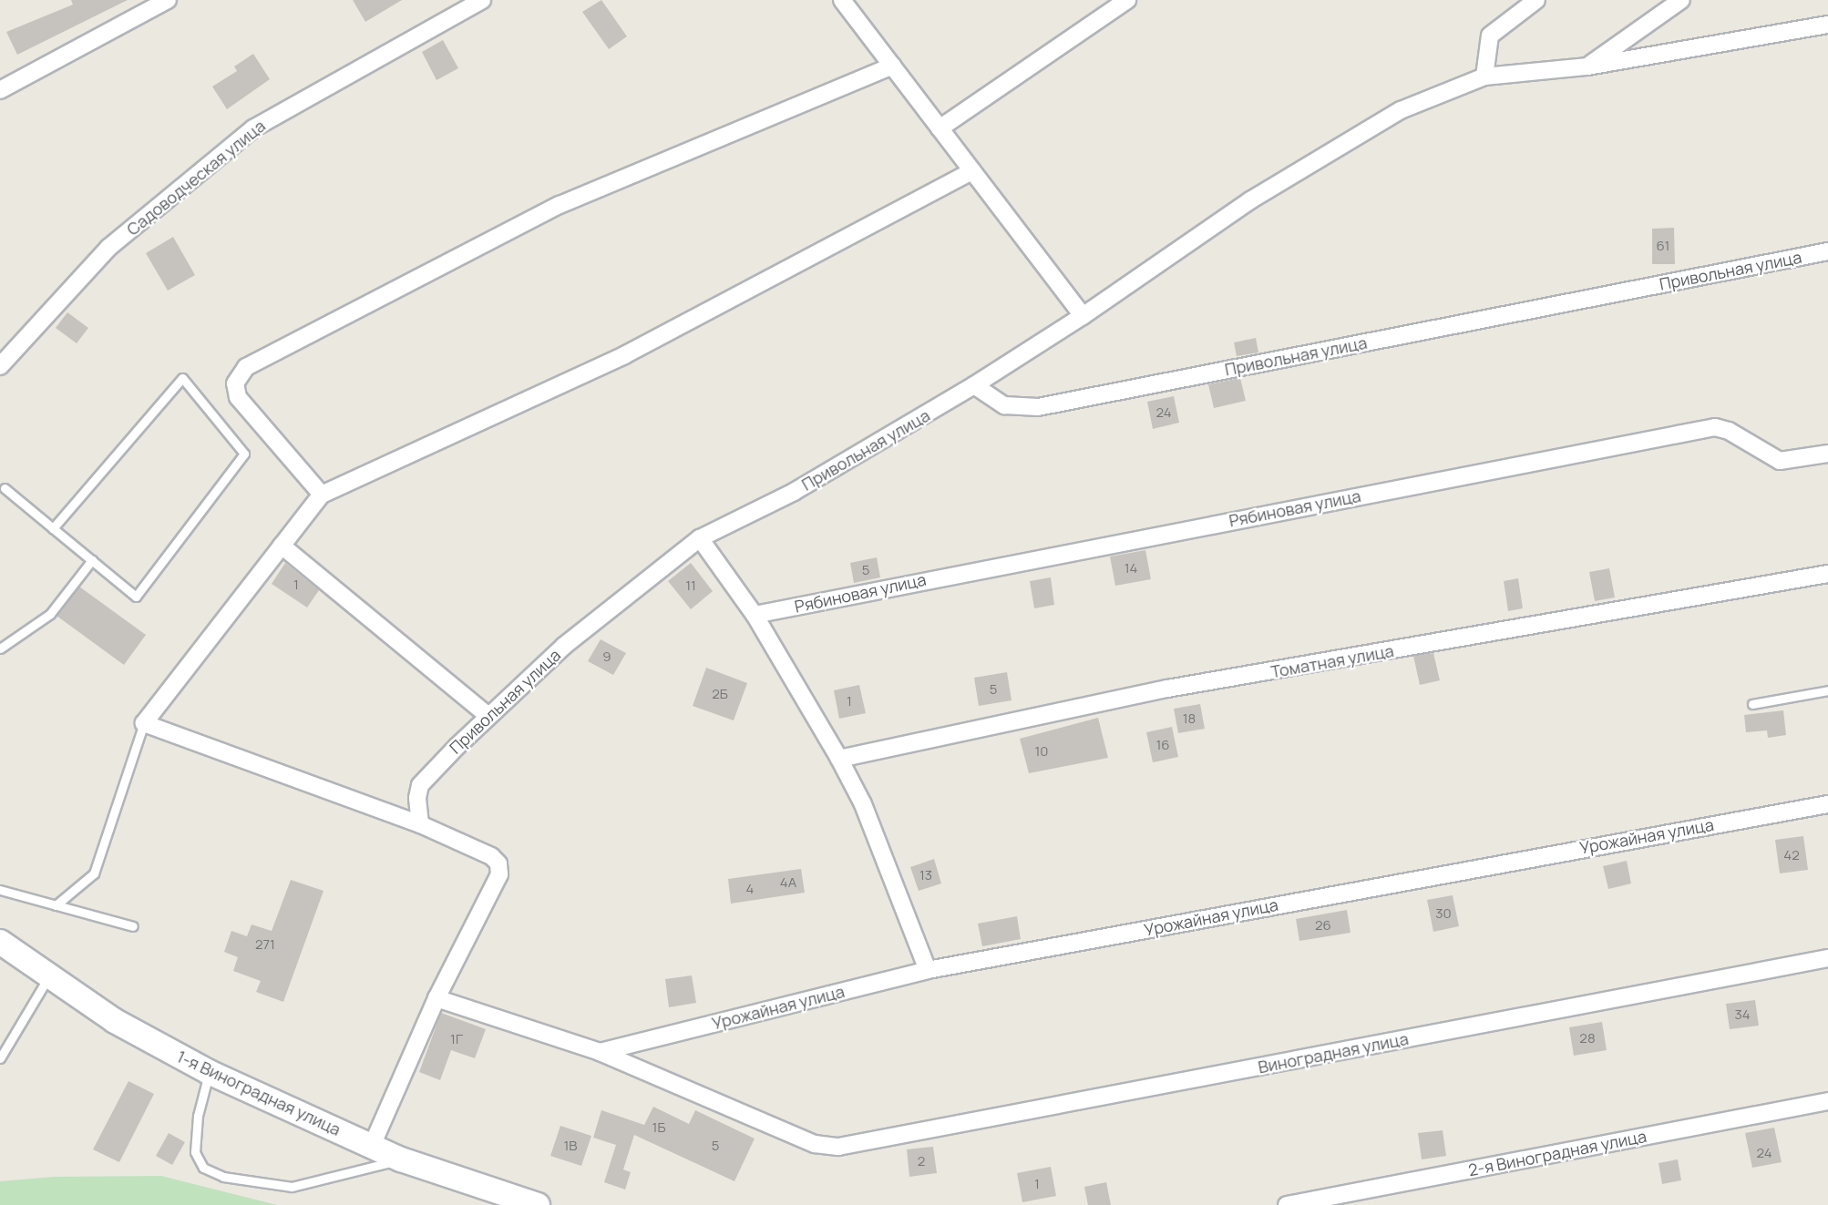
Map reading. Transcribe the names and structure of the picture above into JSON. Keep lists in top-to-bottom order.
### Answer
{
  "streets": {
    "main road": ["1-я Виноградная улица"],
    "street": [
      "Садоводческая улица",
      "Привольная улица",
      "Рябиновая улица",
      "Томатная улица",
      "Урожайная улица",
      "Виноградная улица",
      "2-я Виноградная улица"
    ]
  },
  "crossings": [
    ["Урожайная улица", "Виноградная улица"]
  ],
  "house_numbers": [
    "61",
    "24",
    "14",
    "5",
    "1",
    "11",
    "9",
    "5",
    "2Б",
    "1",
    "18",
    "16",
    "10",
    "42",
    "13",
    "4А",
    "4",
    "30",
    "26",
    "271",
    "34",
    "28",
    "1Г",
    "1Б",
    "1В",
    "5",
    "24",
    "2",
    "1"
  ]
}
